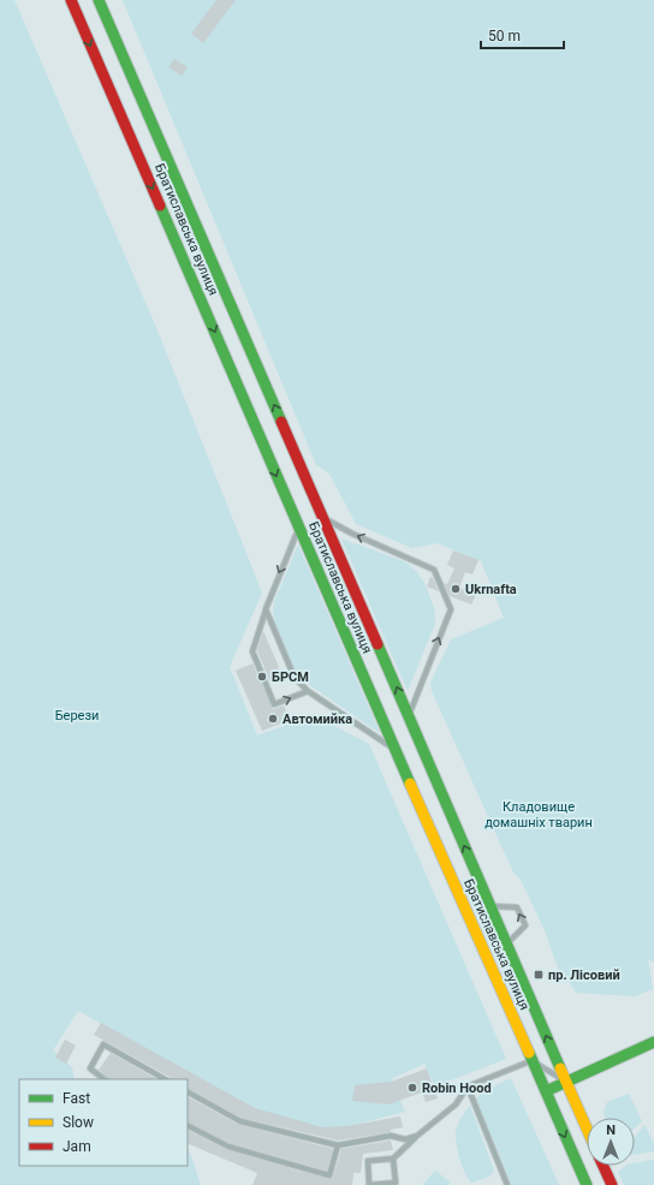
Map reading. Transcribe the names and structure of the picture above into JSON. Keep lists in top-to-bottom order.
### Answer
{
  "streets": {
    "main road": ["Братиславська вулиця"]
  },
  "parks": ["Берези", "Кладовище домашніх тварин"],
  "places": {
    "other": [
      "Ukrnafta",
      "БРСМ",
      "Автомийка",
      "Robin Hood"
    ],
    "transit": ["пр. Лісовий"]
  },
  "legend": ["Fast", "Slow", "Jam"],
  "scale_bar": "50 m",
  "north": "top"
}
